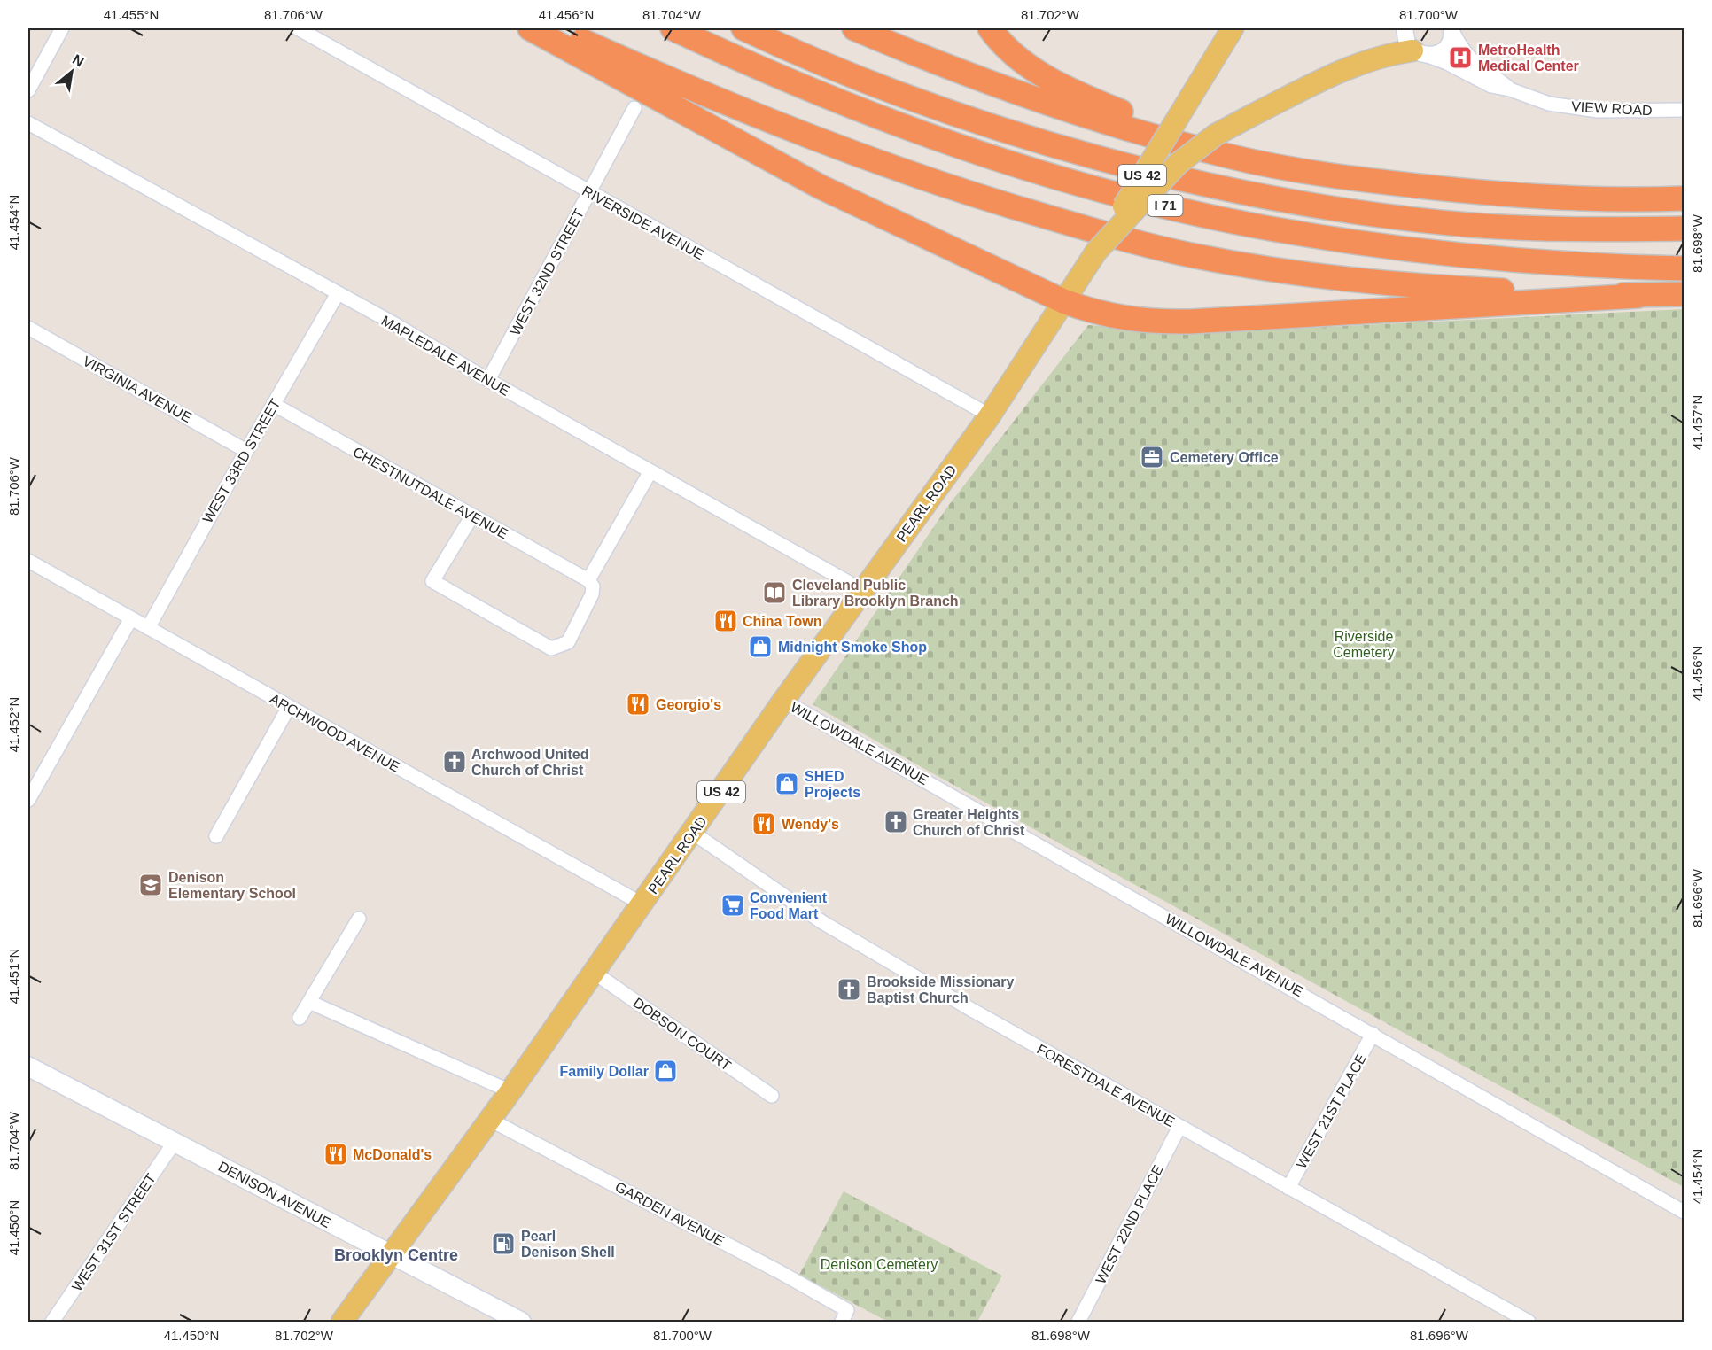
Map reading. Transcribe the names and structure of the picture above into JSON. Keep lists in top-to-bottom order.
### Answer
{
  "streets": {
    "highway": ["I 71"],
    "main road": ["US 42", "PEARL ROAD", "DENISON AVENUE"],
    "street": [
      "VIEW ROAD",
      "RIVERSIDE AVENUE",
      "WEST 32ND STREET",
      "MAPLEDALE AVENUE",
      "VIRGINIA AVENUE",
      "WEST 33RD STREET",
      "CHESTNUTDALE AVENUE",
      "ARCHWOOD AVENUE",
      "WILLOWDALE AVENUE",
      "DOBSON COURT",
      "FORESTDALE AVENUE",
      "WEST 21ST PLACE",
      "GARDEN AVENUE",
      "WEST 22ND PLACE",
      "WEST 31ST STREET"
    ]
  },
  "crossings": [
    ["US 42", "PEARL ROAD"],
    ["RIVERSIDE AVENUE", "WEST 32ND STREET"],
    ["RIVERSIDE AVENUE", "PEARL ROAD"],
    ["WEST 32ND STREET", "MAPLEDALE AVENUE"],
    ["MAPLEDALE AVENUE", "WEST 33RD STREET"],
    ["MAPLEDALE AVENUE", "PEARL ROAD"],
    ["VIRGINIA AVENUE", "WEST 33RD STREET"],
    ["WEST 33RD STREET", "CHESTNUTDALE AVENUE"],
    ["WEST 33RD STREET", "ARCHWOOD AVENUE"],
    ["PEARL ROAD", "ARCHWOOD AVENUE"],
    ["PEARL ROAD", "WILLOWDALE AVENUE"],
    ["PEARL ROAD", "DOBSON COURT"],
    ["PEARL ROAD", "FORESTDALE AVENUE"],
    ["PEARL ROAD", "DENISON AVENUE"],
    ["PEARL ROAD", "GARDEN AVENUE"],
    ["WILLOWDALE AVENUE", "WEST 21ST PLACE"],
    ["FORESTDALE AVENUE", "WEST 21ST PLACE"],
    ["FORESTDALE AVENUE", "WEST 22ND PLACE"],
    ["DENISON AVENUE", "WEST 31ST STREET"]
  ],
  "districts": ["Brooklyn Centre"],
  "parks": ["Riverside Cemetery", "Denison Cemetery"],
  "places": {
    "hospital": ["MetroHealth Medical Center"],
    "office": ["Cemetery Office"],
    "library": ["Cleveland Public Library Brooklyn Branch"],
    "restaurant": [
      "China Town",
      "Georgio's",
      "Wendy's",
      "McDonald's"
    ],
    "shop": ["Midnight Smoke Shop", "SHED Projects", "Family Dollar"],
    "church": ["Archwood United Church of Christ", "Greater Heights Church of Christ", "Brookside Missionary Baptist Church"],
    "school or university": ["Denison Elementary School"],
    "supermarket": ["Convenient Food Mart"],
    "fuel station": ["Pearl Denison Shell"]
  },
  "north": "top right",
  "coordinates": [
    "41.455°N",
    "81.706°W",
    "41.456°N",
    "81.704°W",
    "81.702°W",
    "81.700°W",
    "41.454°N",
    "81.698°W",
    "41.457°N",
    "41.452°N",
    "81.696°W",
    "41.451°N",
    "41.450°N"
  ]
}
